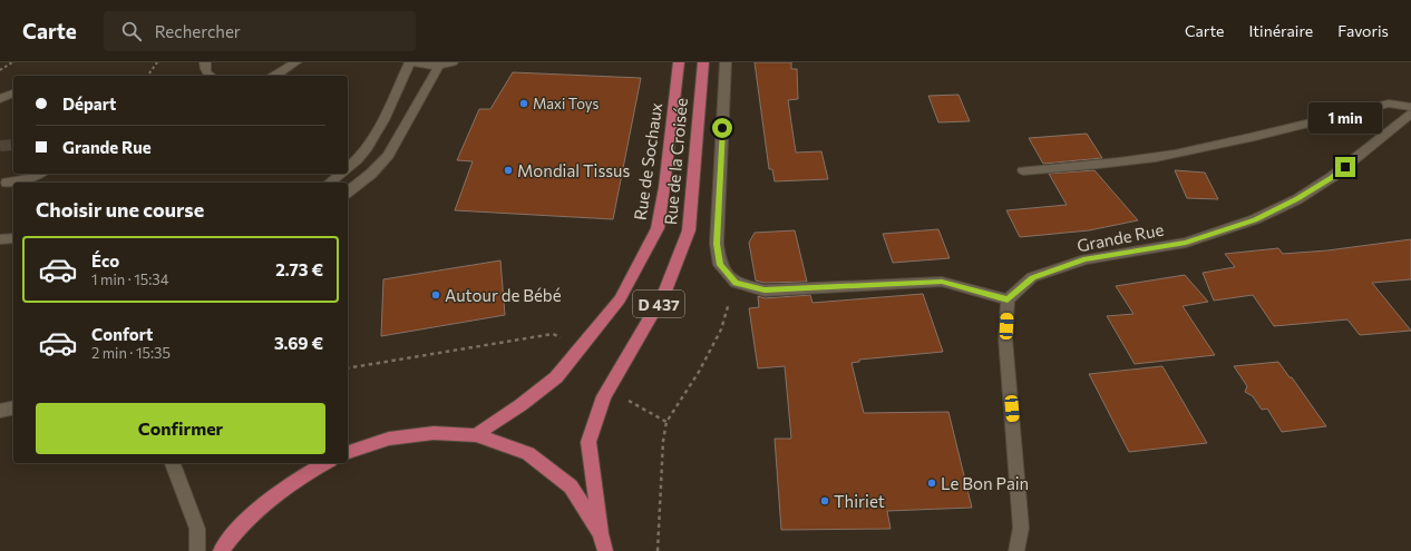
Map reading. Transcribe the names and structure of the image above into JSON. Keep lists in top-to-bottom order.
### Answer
{
  "streets": {
    "main road": ["Rue de Sochaux", "Rue de la Croisée", "D 437"],
    "street": ["Grande Rue"]
  },
  "places": [
    "Maxi Toys",
    "Mondial Tissus",
    "Autour de Bébé",
    "Le Bon Pain",
    "Thiriet"
  ],
  "page": {
    "header": "Carte",
    "search": "Rechercher",
    "nav": ["Carte", "Itinéraire", "Favoris"],
    "banner": ["Départ", "Grande Rue"],
    "bubble": "1 min",
    "heading": "Choisir une course",
    "list": [
      {
        "name": "Éco",
        "note": "1 min · 15:34",
        "value": "2.73 €"
      },
      {
        "name": "Confort",
        "note": "2 min · 15:35",
        "value": "3.69 €"
      }
    ],
    "buttons": "Confirmer"
  }
}
